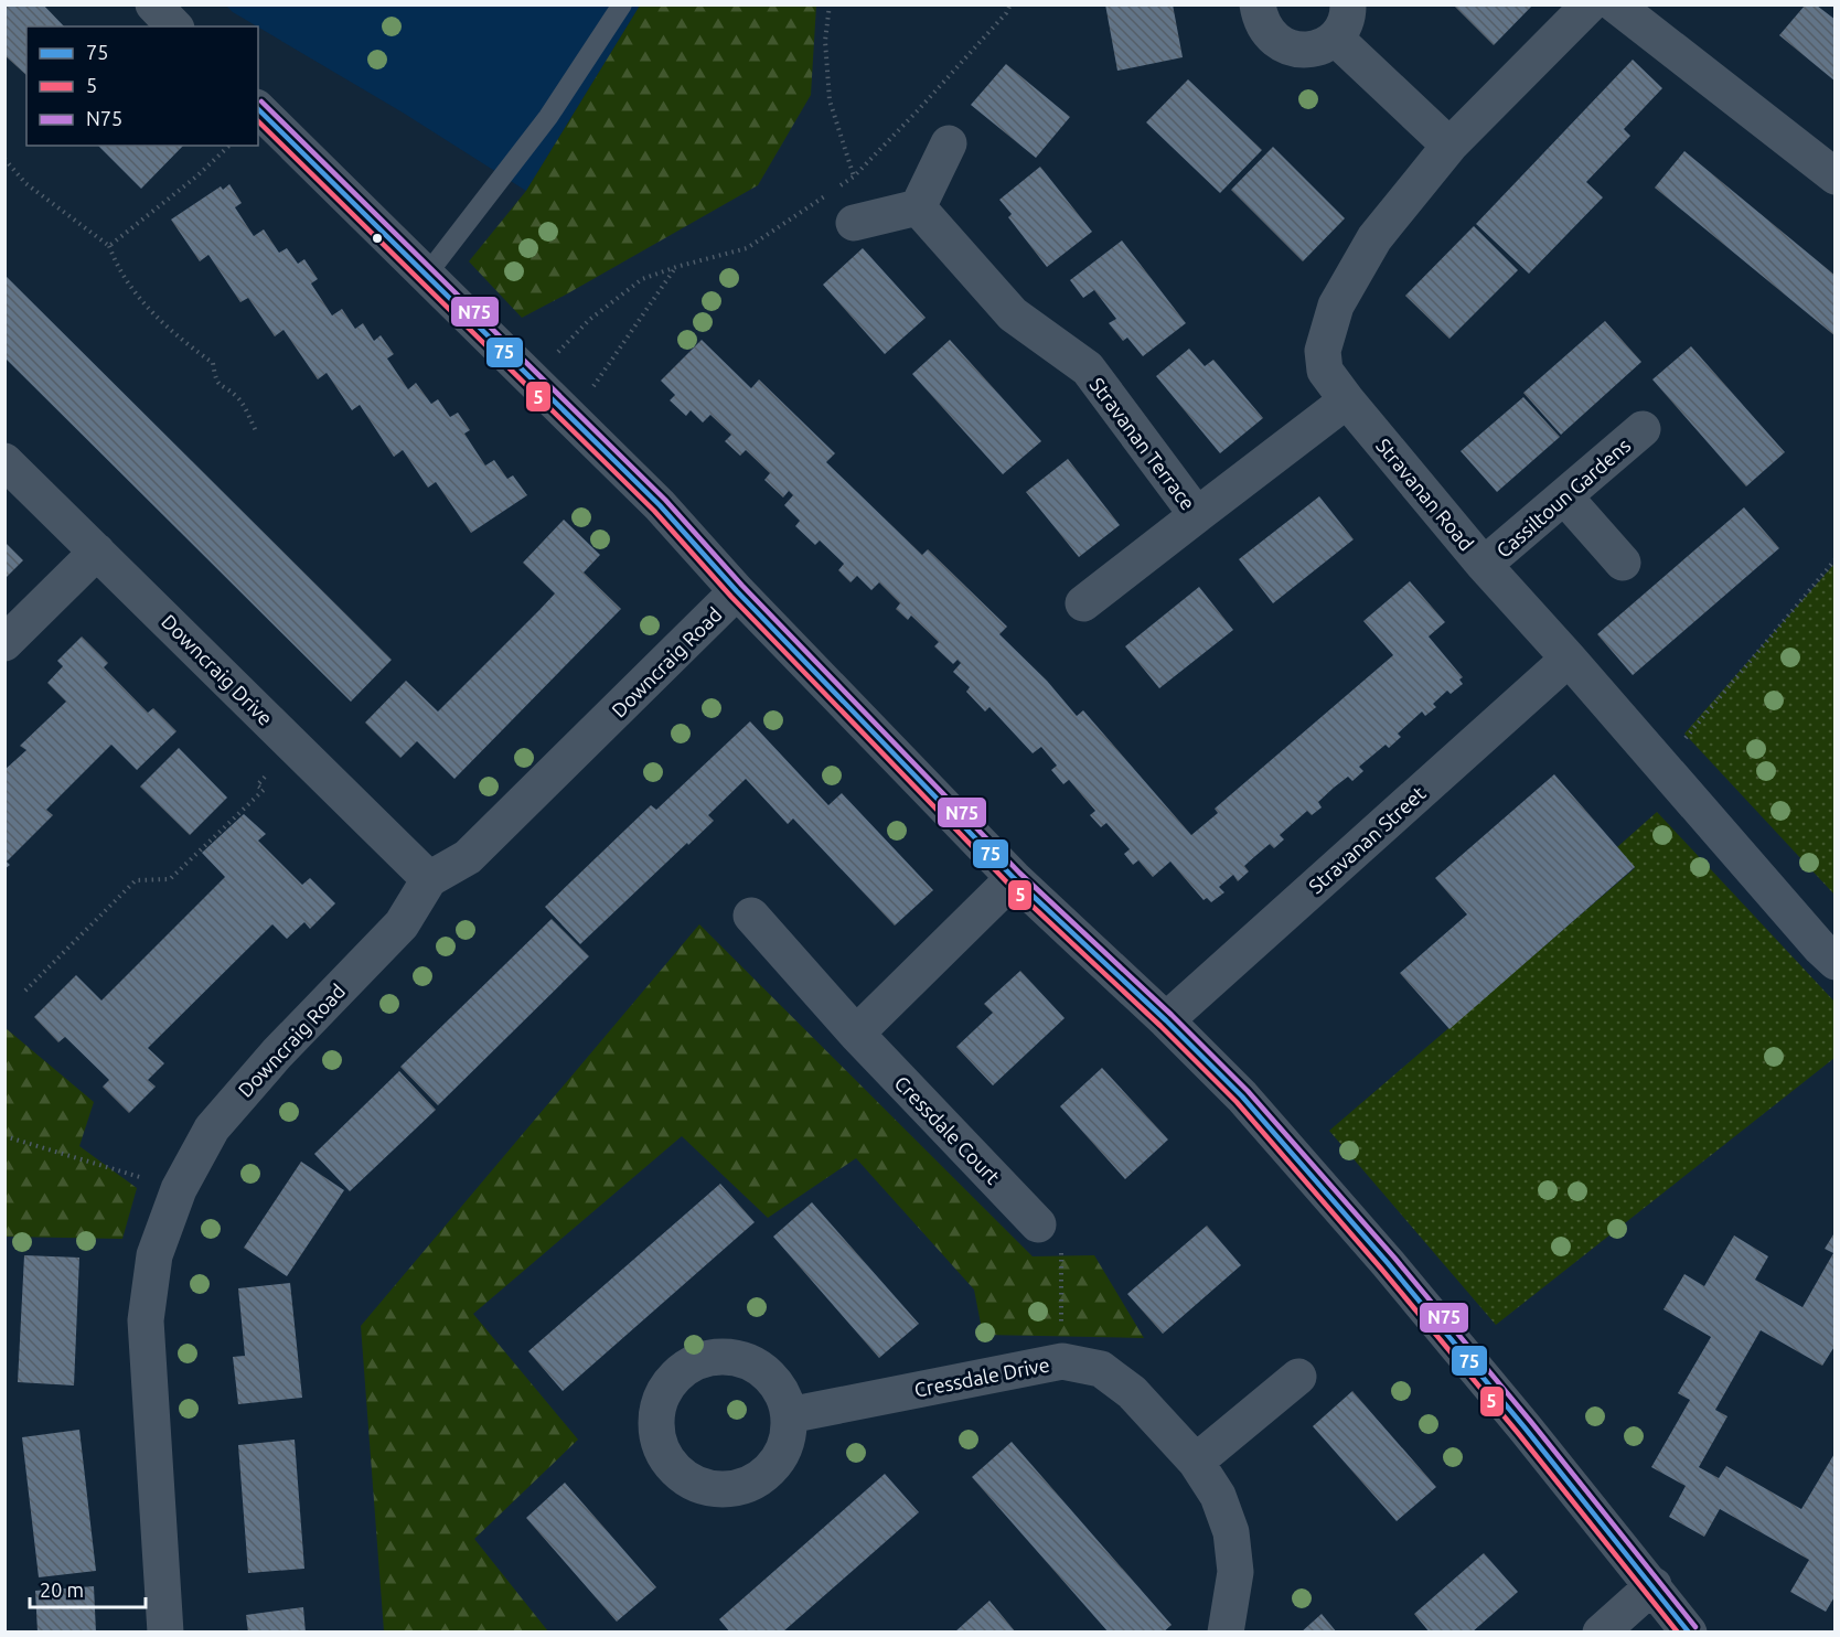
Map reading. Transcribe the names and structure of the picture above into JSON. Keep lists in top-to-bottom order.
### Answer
{
  "streets": {
    "street": [
      "Stravanan Terrace",
      "Stravanan Road",
      "Cassiltoun Gardens",
      "Downcraig Road",
      "Downcraig Drive",
      "Stravanan Street",
      "Cressdale Court",
      "Cressdale Drive"
    ]
  },
  "crossings": [
    ["Stravanan Terrace", "Stravanan Road"],
    ["Stravanan Road", "Cassiltoun Gardens"],
    ["Stravanan Road", "Stravanan Street"],
    ["Downcraig Road", "Downcraig Drive"]
  ],
  "lines": ["transit line N75", "transit line 75", "transit line 5"],
  "legend": ["75", "5", "N75"],
  "scale_bar": "20 m"
}
